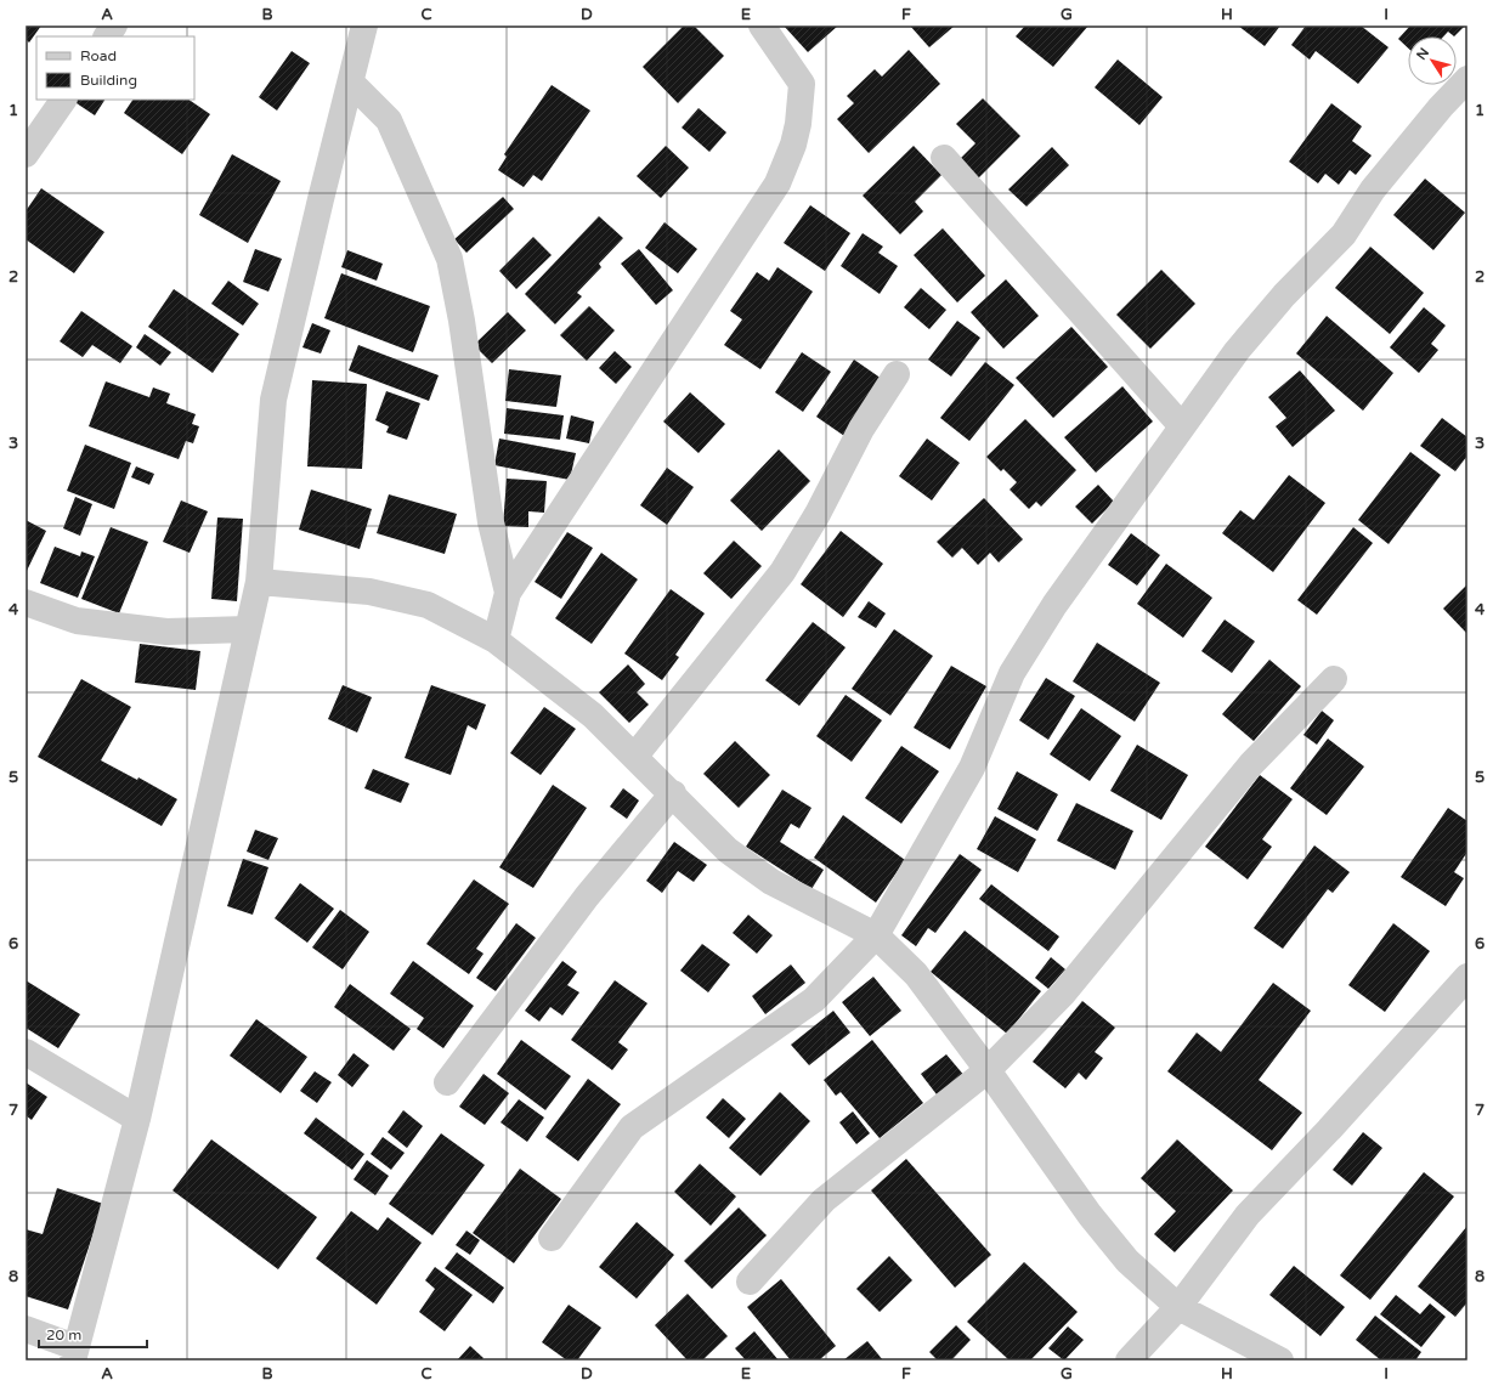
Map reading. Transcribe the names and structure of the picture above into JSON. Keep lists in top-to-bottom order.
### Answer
{
  "legend": ["Road", "Building"],
  "scale_bar": "20 m",
  "north": "top left",
  "grid": {
    "columns": [
      "A",
      "B",
      "C",
      "D",
      "E",
      "F",
      "G",
      "H",
      "I"
    ],
    "rows": [
      "1",
      "2",
      "3",
      "4",
      "5",
      "6",
      "7",
      "8"
    ]
  }
}
